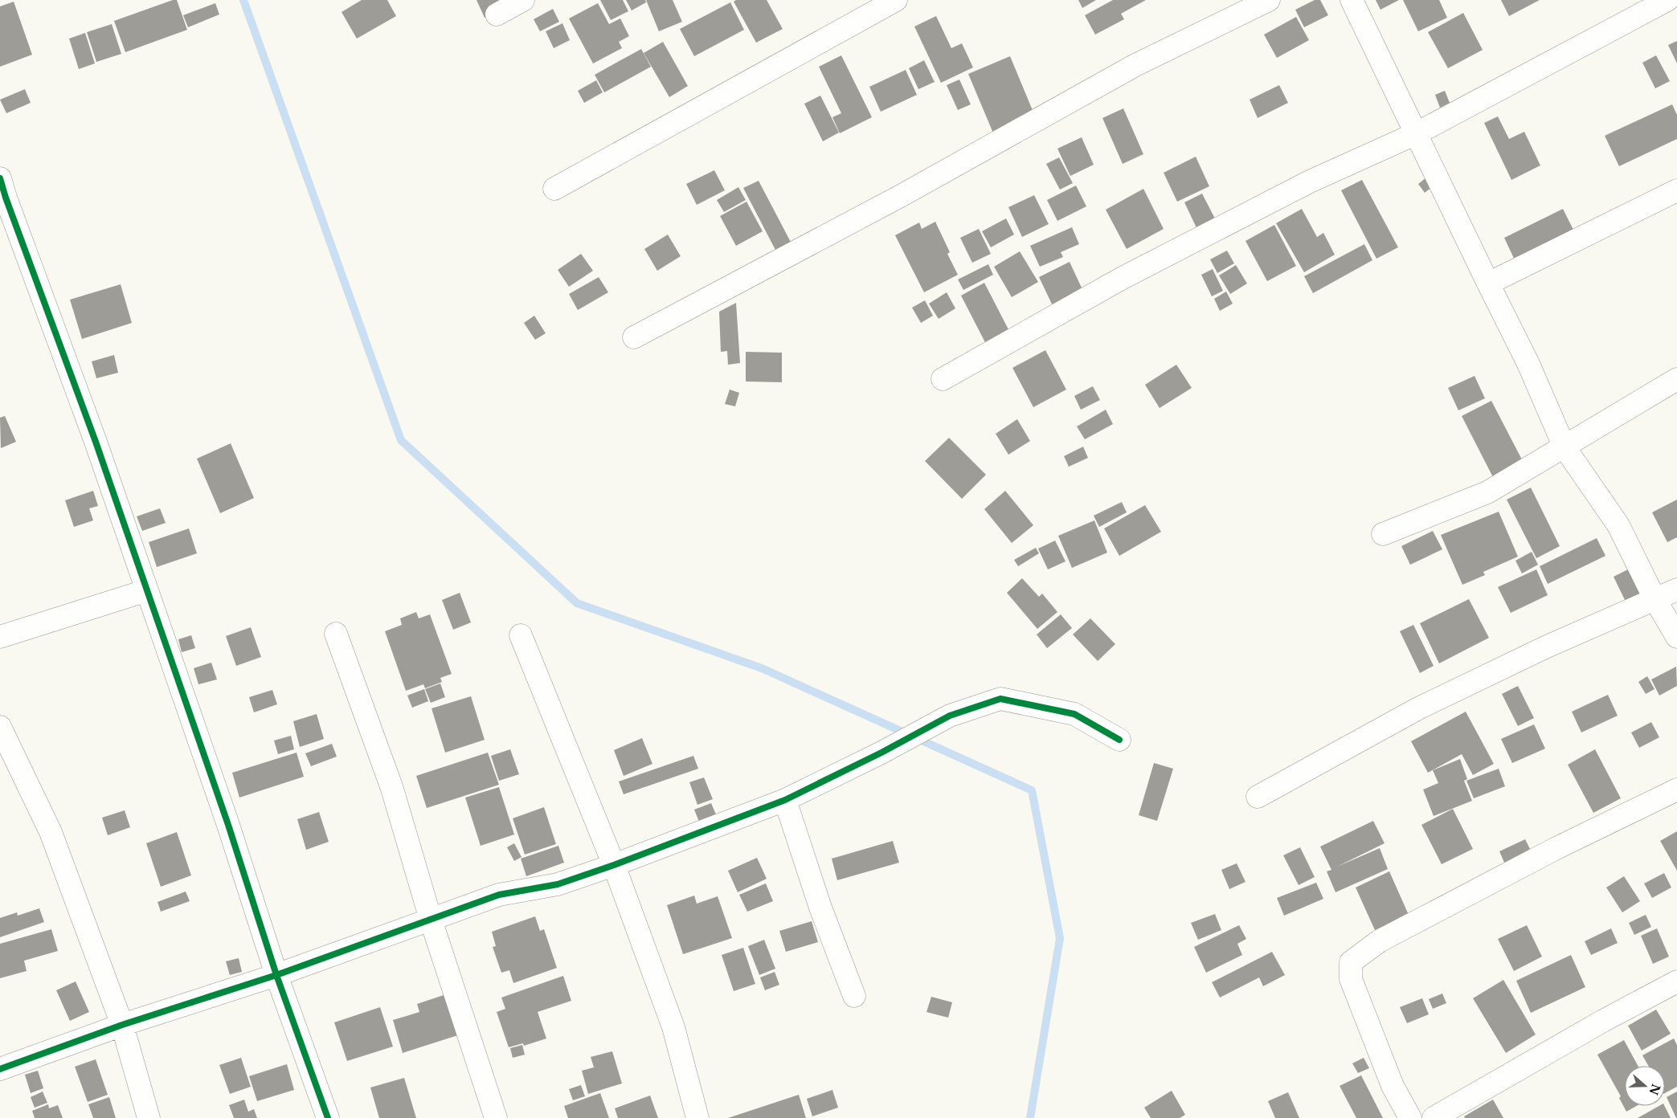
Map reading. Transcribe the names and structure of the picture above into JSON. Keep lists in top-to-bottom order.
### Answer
{
  "north": "right"
}
